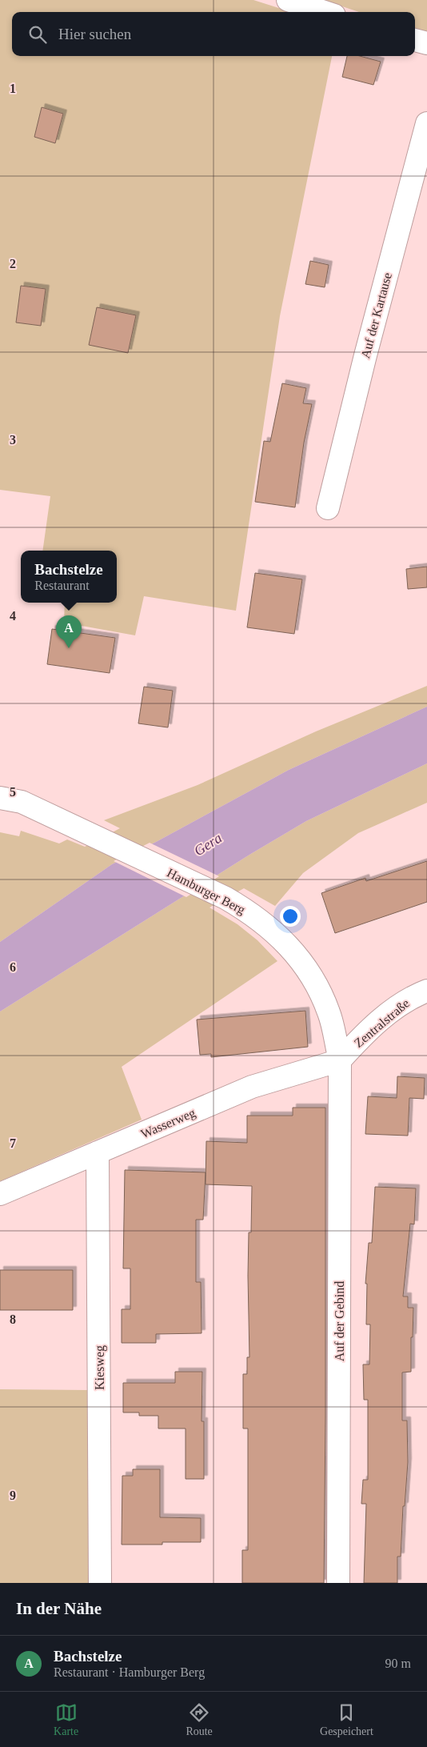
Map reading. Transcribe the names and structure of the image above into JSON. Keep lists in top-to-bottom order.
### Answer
{
  "streets": {
    "street": [
      "Auf der Kartause",
      "Hamburger Berg",
      "Zentralstraße",
      "Wasserweg",
      "Auf der Gebind",
      "Kiesweg"
    ]
  },
  "crossings": [
    ["Hamburger Berg", "Zentralstraße"],
    ["Hamburger Berg", "Wasserweg"],
    ["Hamburger Berg", "Auf der Gebind"],
    ["Zentralstraße", "Wasserweg"],
    ["Zentralstraße", "Auf der Gebind"],
    ["Wasserweg", "Auf der Gebind"],
    ["Wasserweg", "Kiesweg"]
  ],
  "water": ["Gera"],
  "page": {
    "search": "Hier suchen",
    "popup": ["Bachstelze", "Restaurant"],
    "pins": "A",
    "heading": "In der Nähe",
    "list": [
      {
        "mark": "A",
        "name": "Bachstelze",
        "note": "Restaurant · Hamburger Berg",
        "value": "90 m"
      }
    ],
    "nav": ["Karte", "Route", "Gespeichert"]
  },
  "grid": {
    "rows": [
      "1",
      "2",
      "3",
      "4",
      "5",
      "6",
      "7",
      "8",
      "9"
    ]
  }
}
